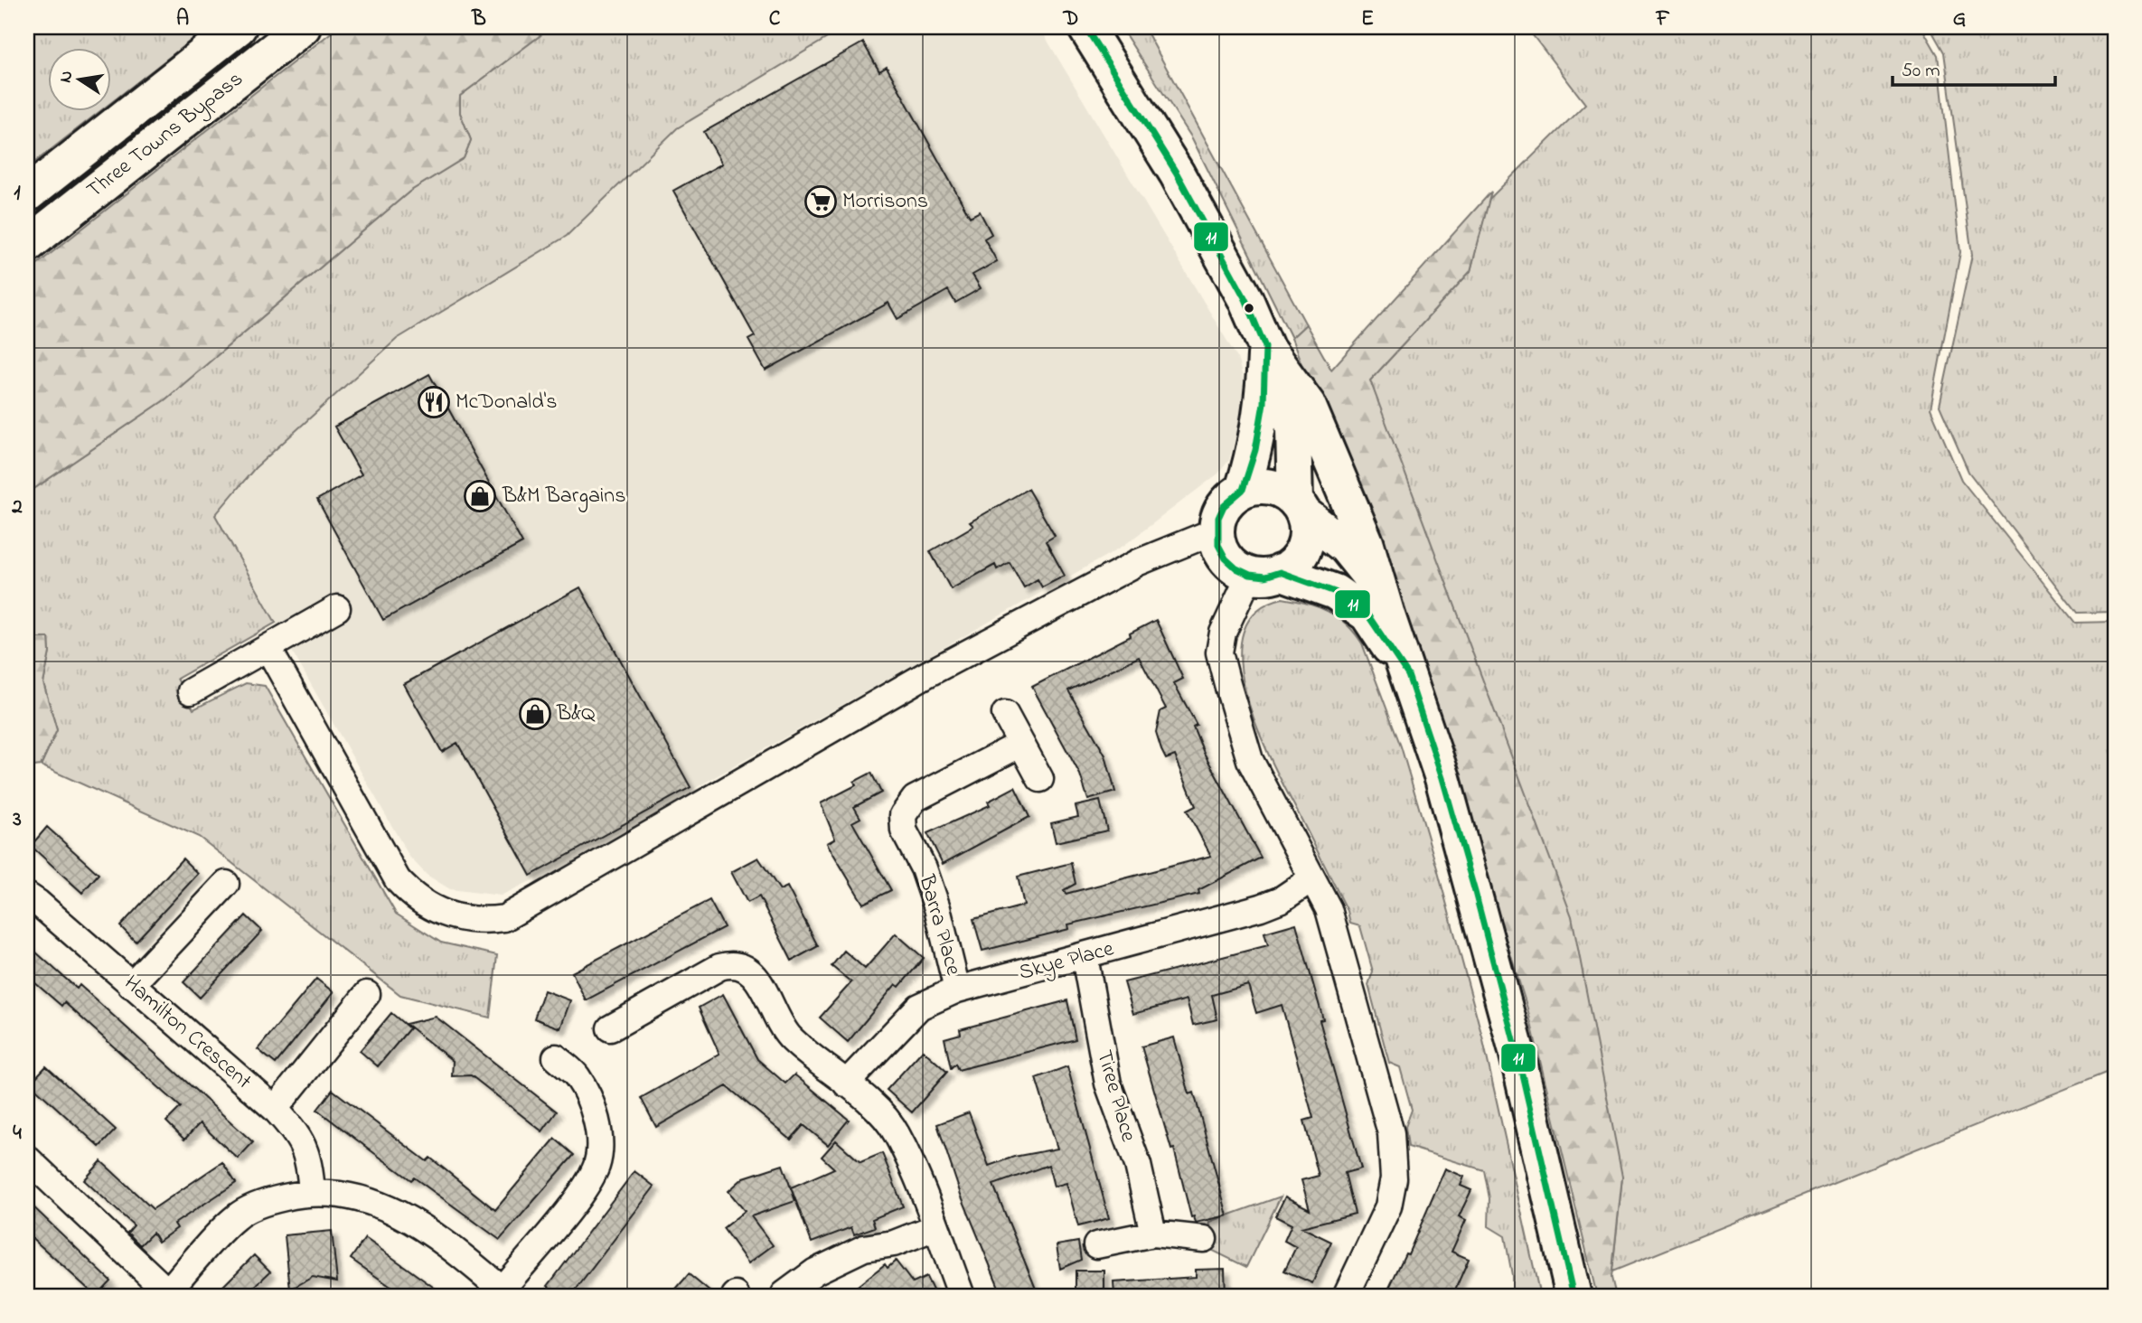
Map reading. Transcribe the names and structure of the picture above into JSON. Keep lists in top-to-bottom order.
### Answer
{
  "streets": {
    "main road": ["Three Towns Bypass"],
    "street": [
      "Barra Place",
      "Skye Place",
      "Hamilton Crescent",
      "Tiree Place"
    ]
  },
  "crossings": [
    ["Barra Place", "Skye Place"],
    ["Skye Place", "Tiree Place"]
  ],
  "places": {
    "supermarket": ["Morrisons"],
    "restaurant": ["McDonald's"],
    "shop": ["B&M Bargains", "B&Q"]
  },
  "lines": ["transit line 11"],
  "scale_bar": "50 m",
  "north": "left",
  "grid": {
    "columns": [
      "A",
      "B",
      "C",
      "D",
      "E",
      "F",
      "G"
    ],
    "rows": [
      "1",
      "2",
      "3",
      "4"
    ]
  }
}
